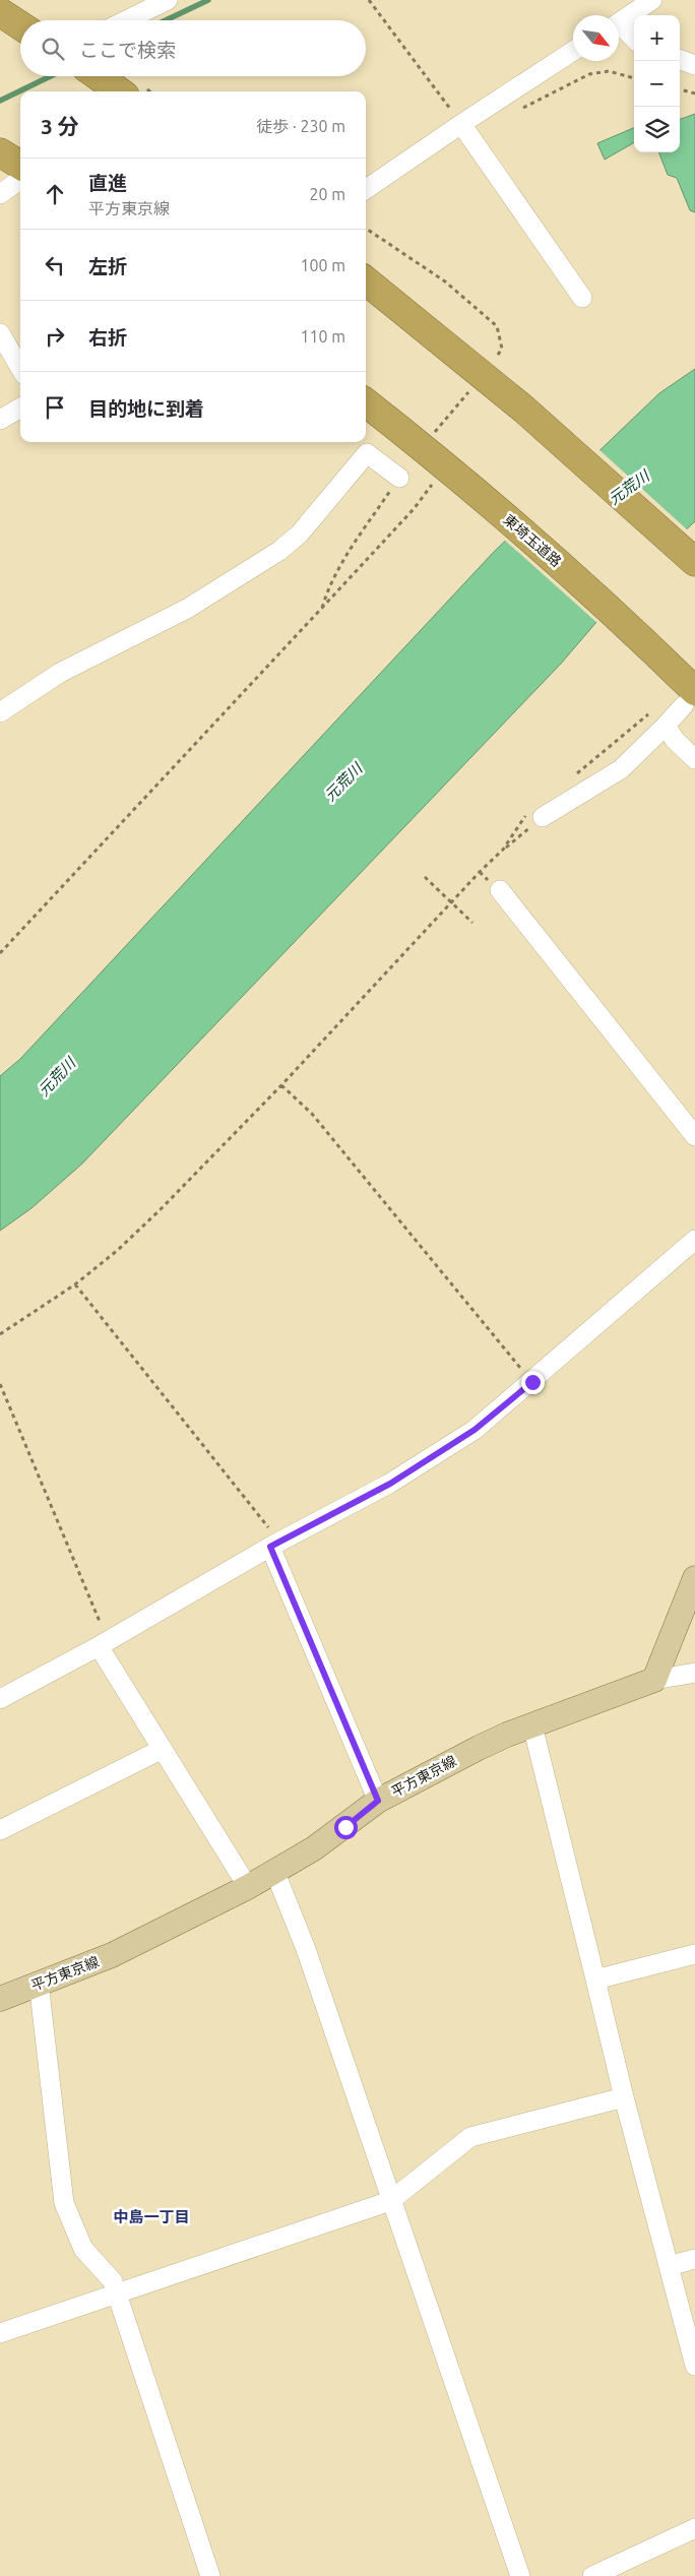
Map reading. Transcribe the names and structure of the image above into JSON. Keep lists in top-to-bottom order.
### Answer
{
  "streets": {
    "highway": ["東埼玉道路"],
    "main road": ["平方東京線"]
  },
  "districts": ["中島一丁目"],
  "water": ["元荒川"],
  "north": "bottom right",
  "page": {
    "map_buttons": ["+", "−"],
    "search": "ここで検索",
    "heading": ["3 分", "徒歩 · 230 m"],
    "list": [
      ["直進", "平方東京線", "20 m"],
      ["左折", "100 m"],
      ["右折", "110 m"],
      "目的地に到着"
    ]
  }
}
